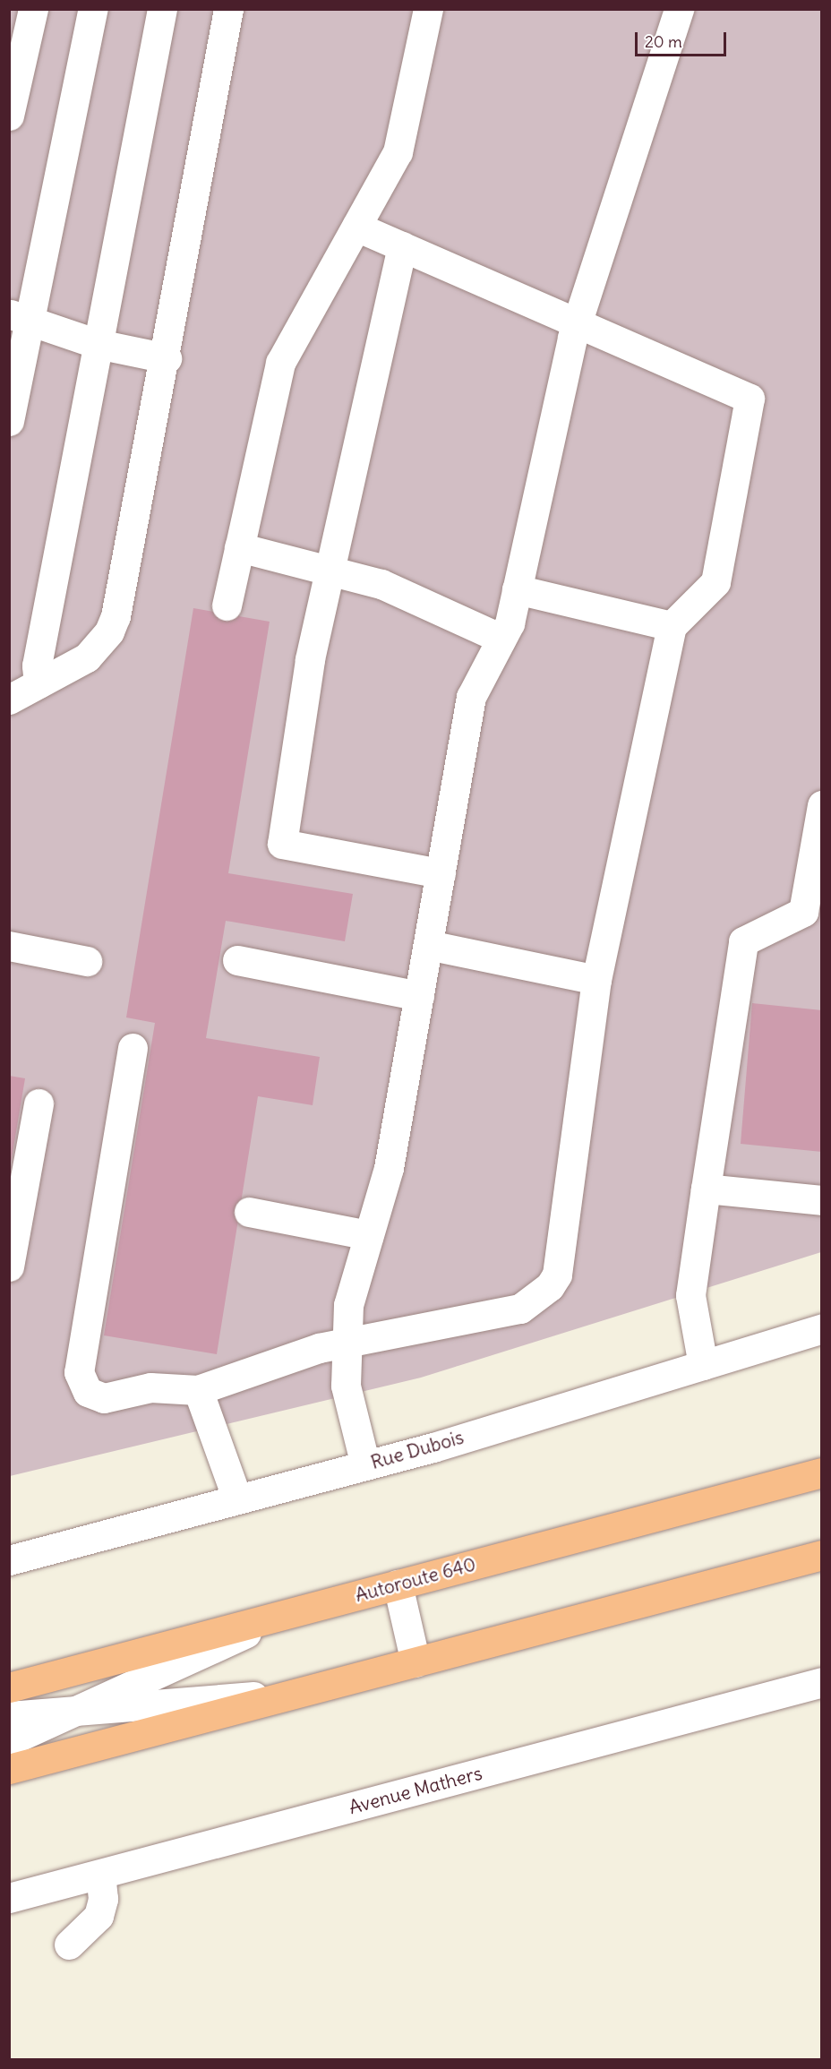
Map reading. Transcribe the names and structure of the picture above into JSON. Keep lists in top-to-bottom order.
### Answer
{
  "streets": {
    "highway": ["Autoroute 640"],
    "street": ["Rue Dubois", "Avenue Mathers"]
  },
  "scale_bar": "20 m"
}
